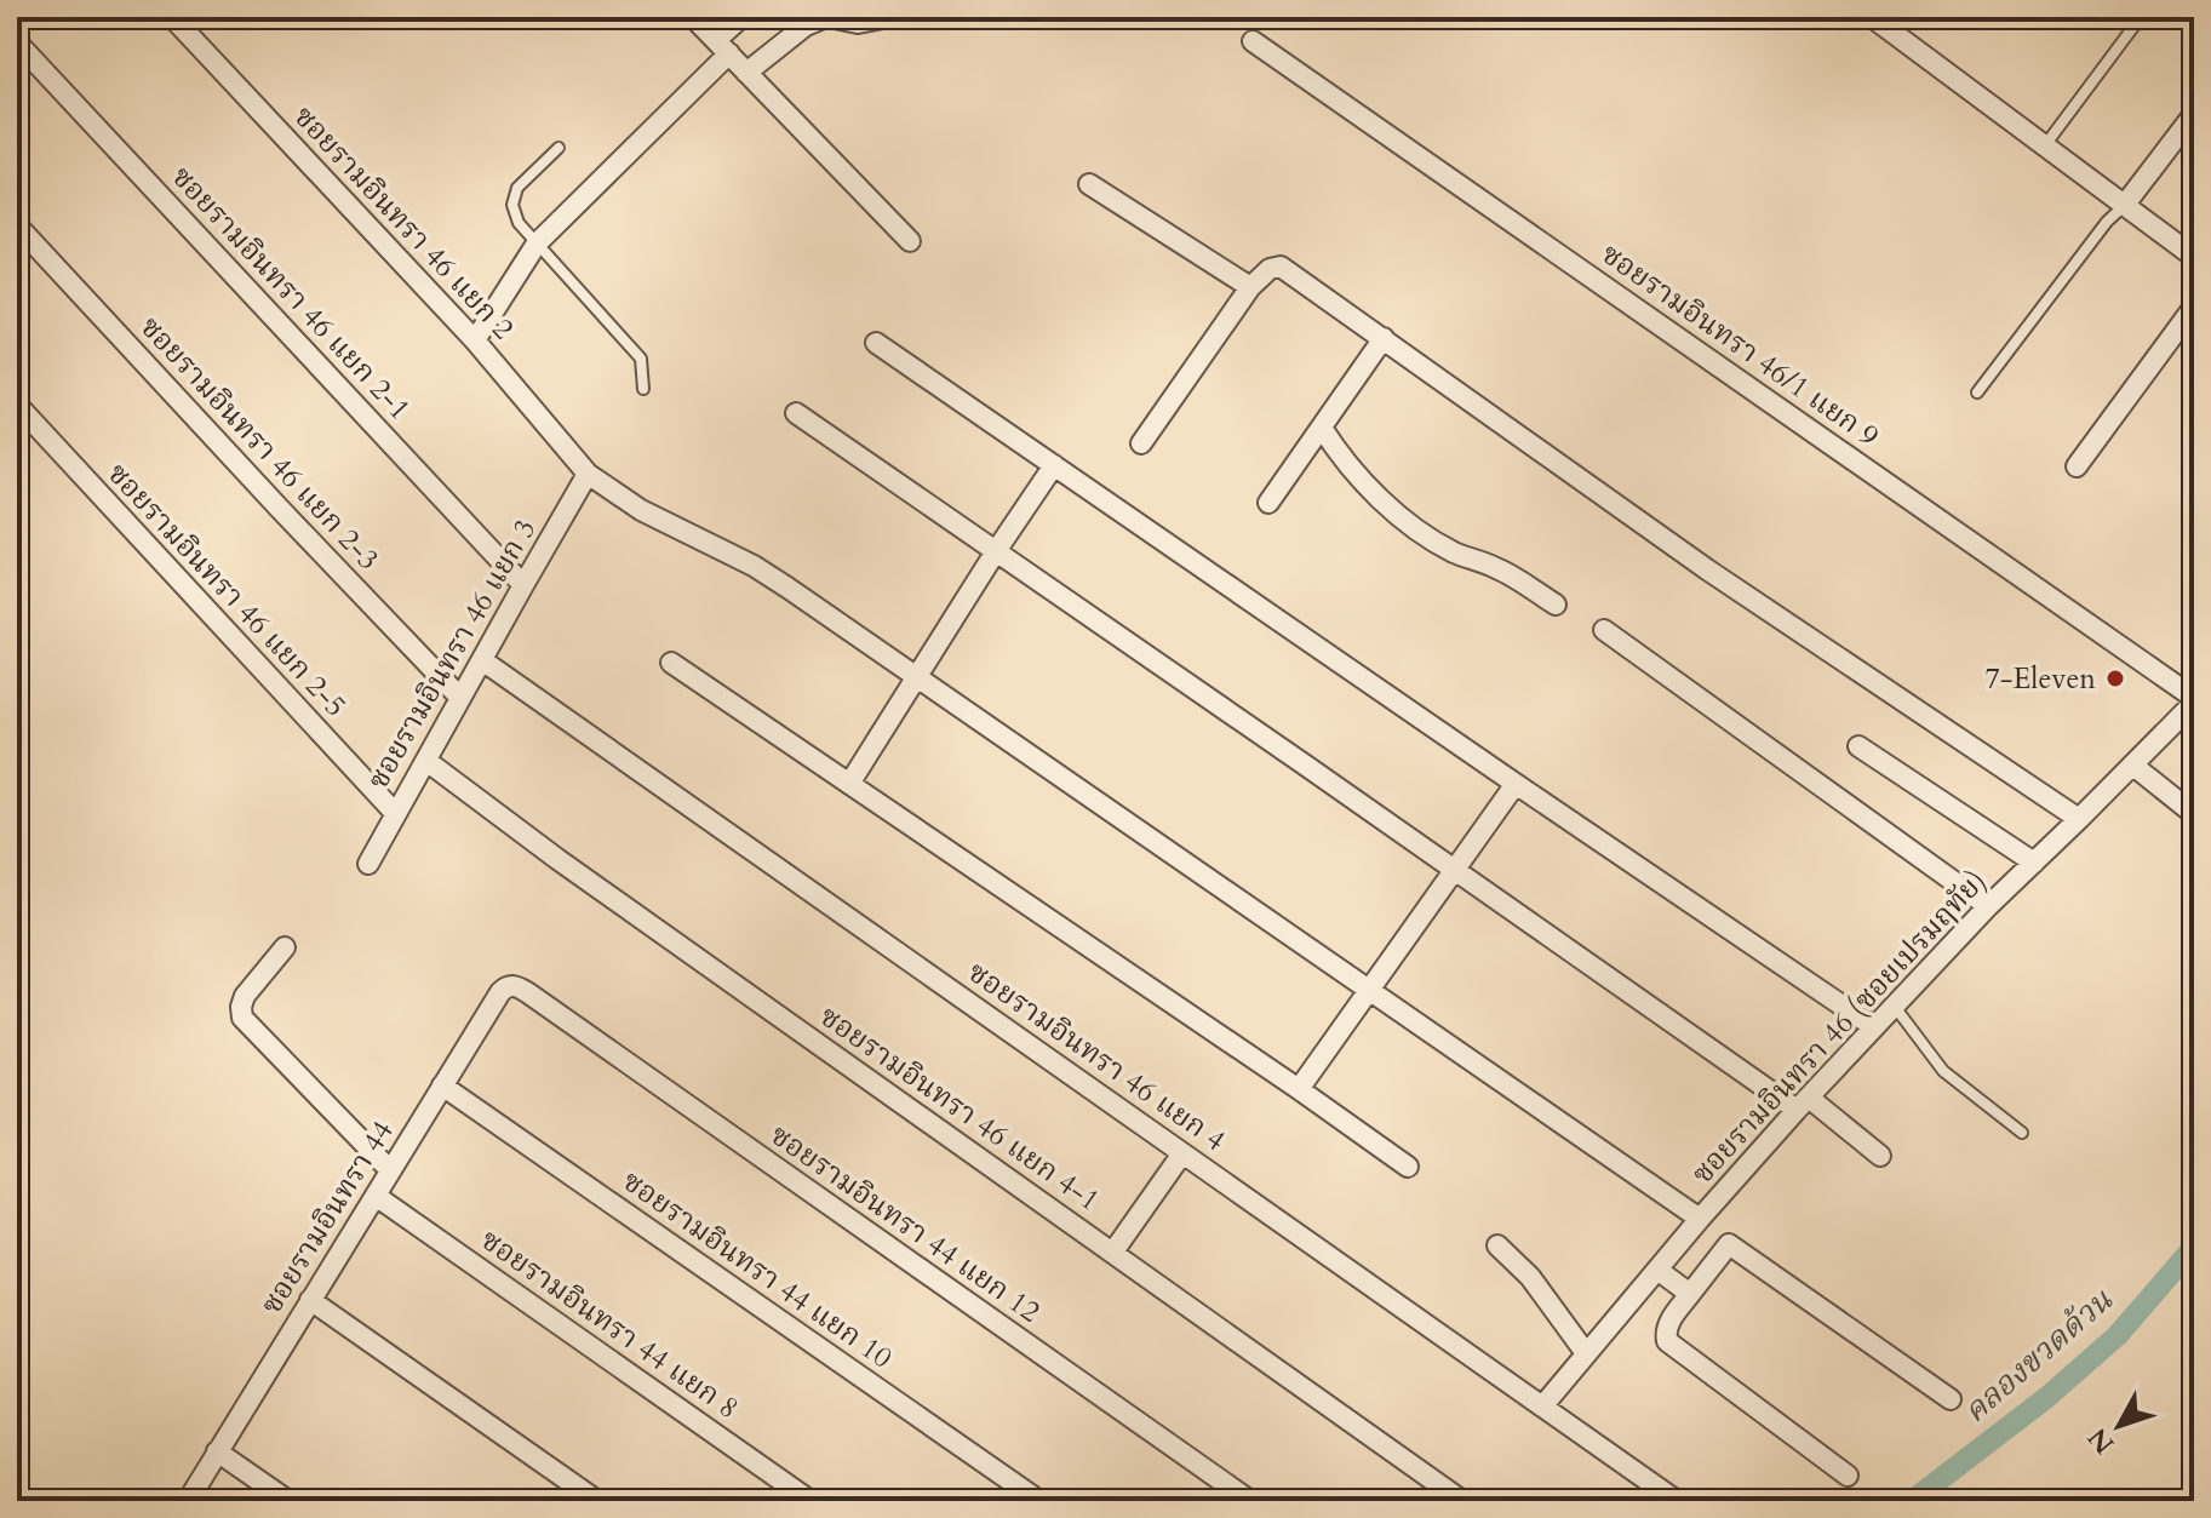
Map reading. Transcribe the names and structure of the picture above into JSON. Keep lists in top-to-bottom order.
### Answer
{
  "streets": {
    "street": [
      "ซอยรามอินทรา 46 แยก 2",
      "ซอยรามอินทรา 46 แยก 2-1",
      "ซอยรามอินทรา 46/1 แยก 9",
      "ซอยรามอินทรา 46 แยก 2-3",
      "ซอยรามอินทรา 46 แยก 2-5",
      "ซอยรามอินทรา 46 แยก 3",
      "ซอยรามอินทรา 46 (ซอยเปรมฤทัย)",
      "ซอยรามอินทรา 46 แยก 4",
      "ซอยรามอินทรา 46 แยก 4-1",
      "ซอยรามอินทรา 44",
      "ซอยรามอินทรา 44 แยก 12",
      "ซอยรามอินทรา 44 แยก 10",
      "ซอยรามอินทรา 44 แยก 8"
    ]
  },
  "crossings": [
    ["ซอยรามอินทรา 46 แยก 2", "ซอยรามอินทรา 46 แยก 3"],
    ["ซอยรามอินทรา 46 แยก 2", "ซอยรามอินทรา 46 (ซอยเปรมฤทัย)"],
    ["ซอยรามอินทรา 46 แยก 2-1", "ซอยรามอินทรา 46 แยก 3"],
    ["ซอยรามอินทรา 46/1 แยก 9", "ซอยรามอินทรา 46 (ซอยเปรมฤทัย)"],
    ["ซอยรามอินทรา 46 แยก 2-3", "ซอยรามอินทรา 46 แยก 3"],
    ["ซอยรามอินทรา 46 แยก 2-5", "ซอยรามอินทรา 46 แยก 3"],
    ["ซอยรามอินทรา 46 แยก 3", "ซอยรามอินทรา 46 แยก 4"],
    ["ซอยรามอินทรา 46 แยก 3", "ซอยรามอินทรา 46 แยก 4-1"],
    ["ซอยรามอินทรา 46 (ซอยเปรมฤทัย)", "ซอยรามอินทรา 46 แยก 4"],
    ["ซอยรามอินทรา 44", "ซอยรามอินทรา 44 แยก 12"],
    ["ซอยรามอินทรา 44", "ซอยรามอินทรา 44 แยก 10"],
    ["ซอยรามอินทรา 44", "ซอยรามอินทรา 44 แยก 8"]
  ],
  "water": ["คลองขวดด้วน"],
  "places": ["7-Eleven"],
  "north": "bottom left"
}
